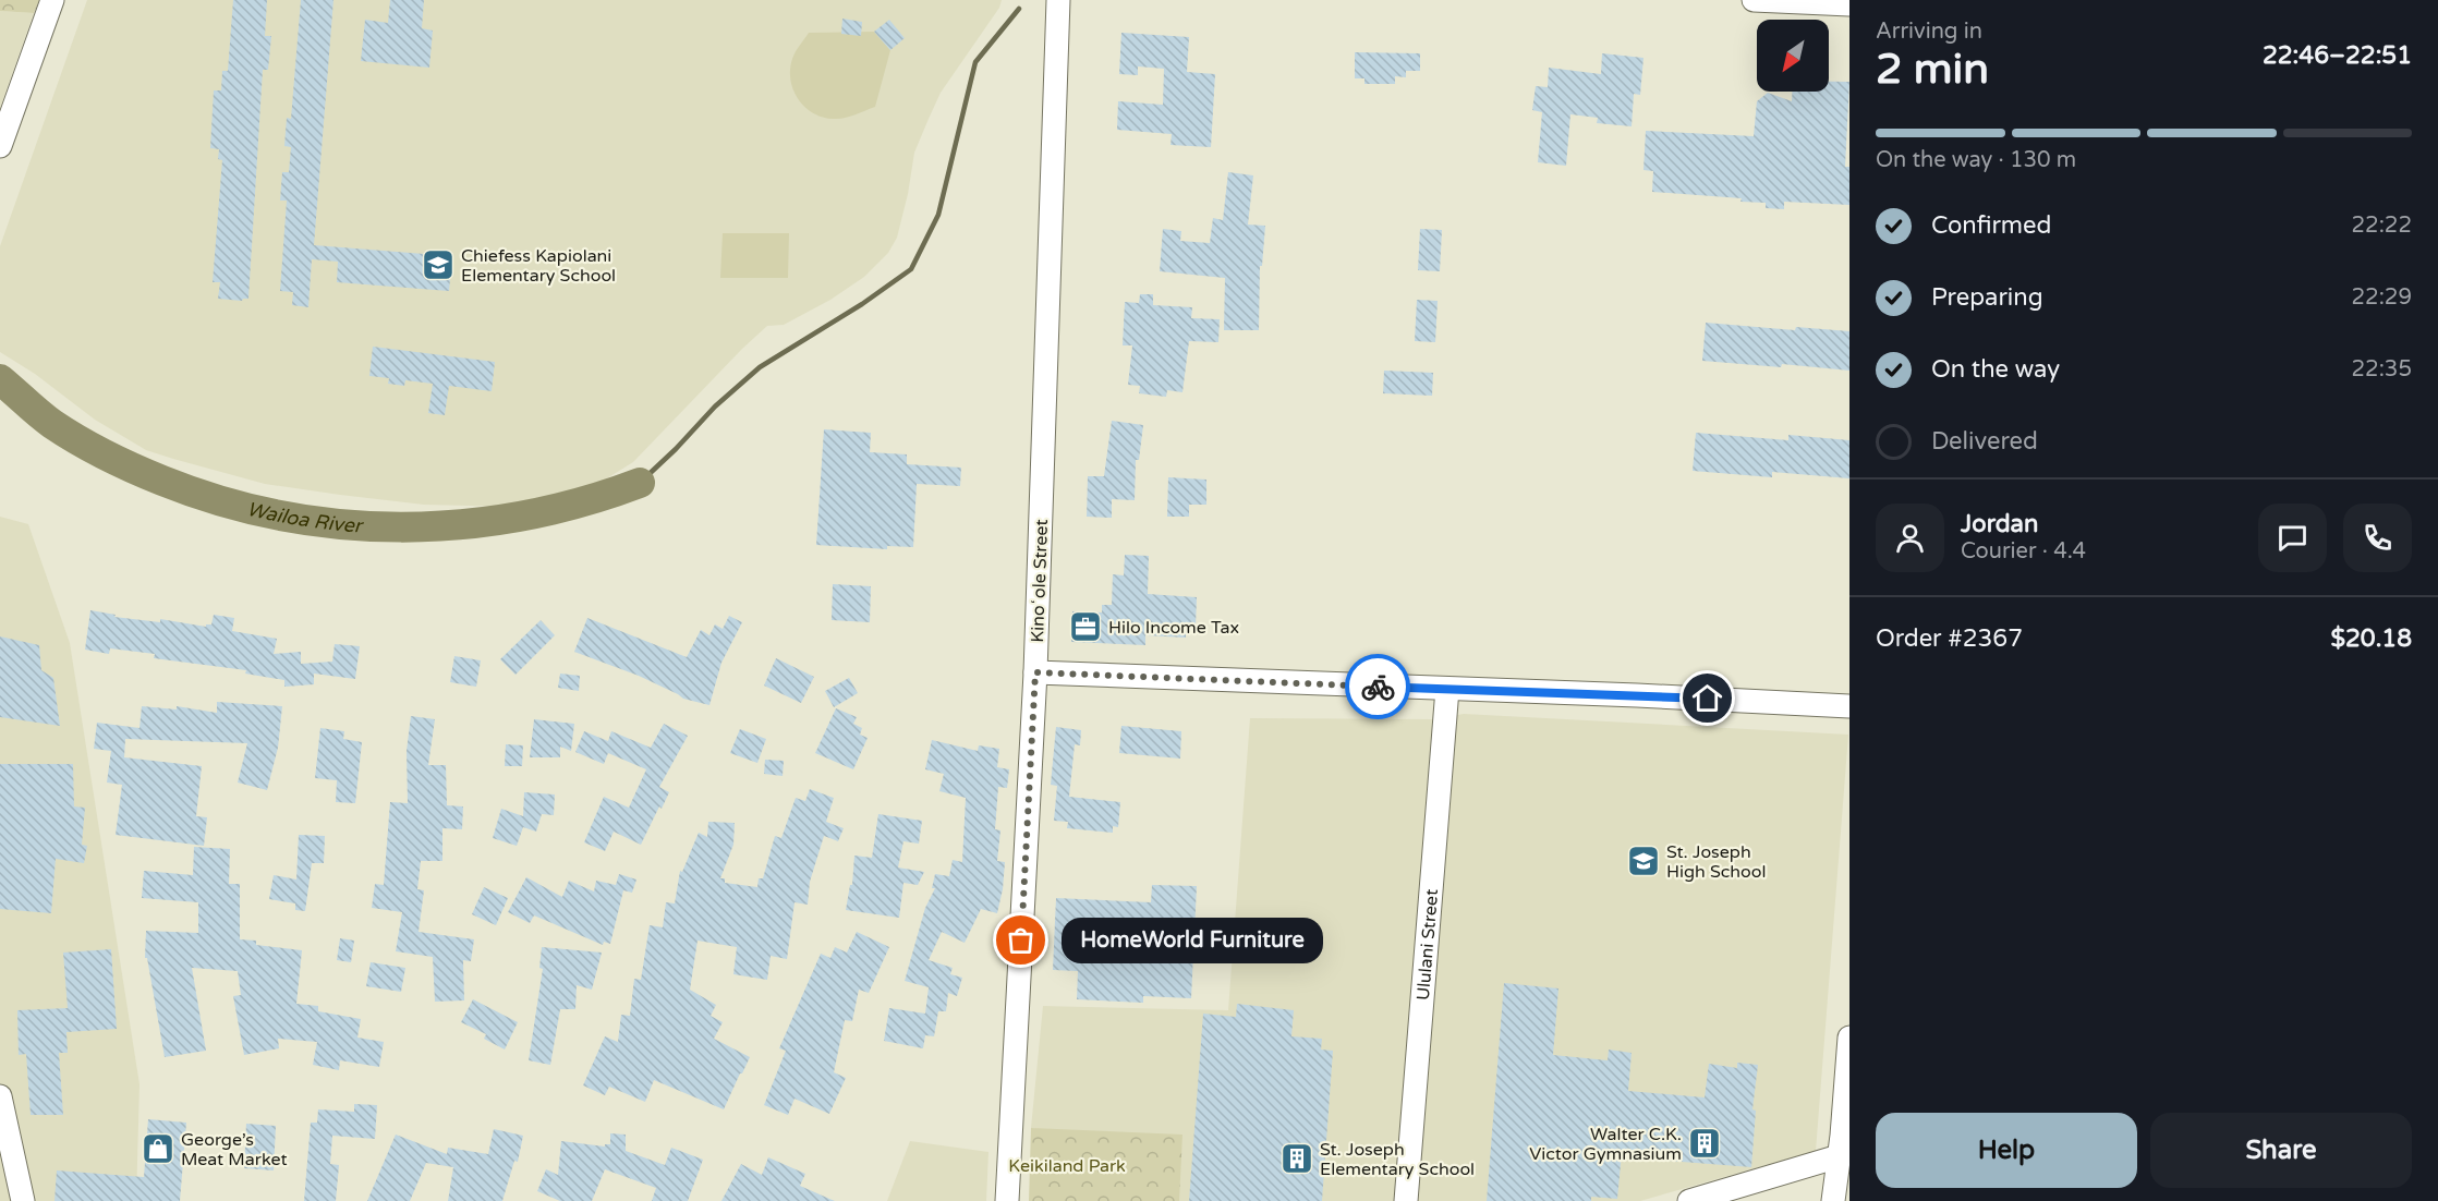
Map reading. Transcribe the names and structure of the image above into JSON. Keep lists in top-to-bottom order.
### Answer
{
  "streets": {
    "street": ["Kinoʻole Street", "Ululani Street"]
  },
  "water": ["Wailoa River"],
  "parks": ["Keikiland Park"],
  "places": {
    "school or university": ["Chiefess Kapiolani Elementary School", "St. Joseph High School"],
    "office": ["Hilo Income Tax"],
    "other": ["HomeWorld Furniture"],
    "building": ["Walter C.K. Victor Gymnasium", "St. Joseph Elementary School"],
    "shop": ["George’s Meat Market"]
  },
  "north": "bottom left",
  "page": {
    "heading": ["2 min", "Arriving in", "22:46–22:51"],
    "panel": [
      "Jordan",
      "Courier · 4.4",
      "Order #2367",
      "$20.18"
    ],
    "bar": "On the way · 130 m",
    "list": [
      ["Confirmed", "22:22"],
      ["Preparing", "22:29"],
      ["On the way", "22:35"],
      "Delivered"
    ],
    "bubble": "HomeWorld Furniture",
    "buttons": ["Help", "Share"]
  }
}
